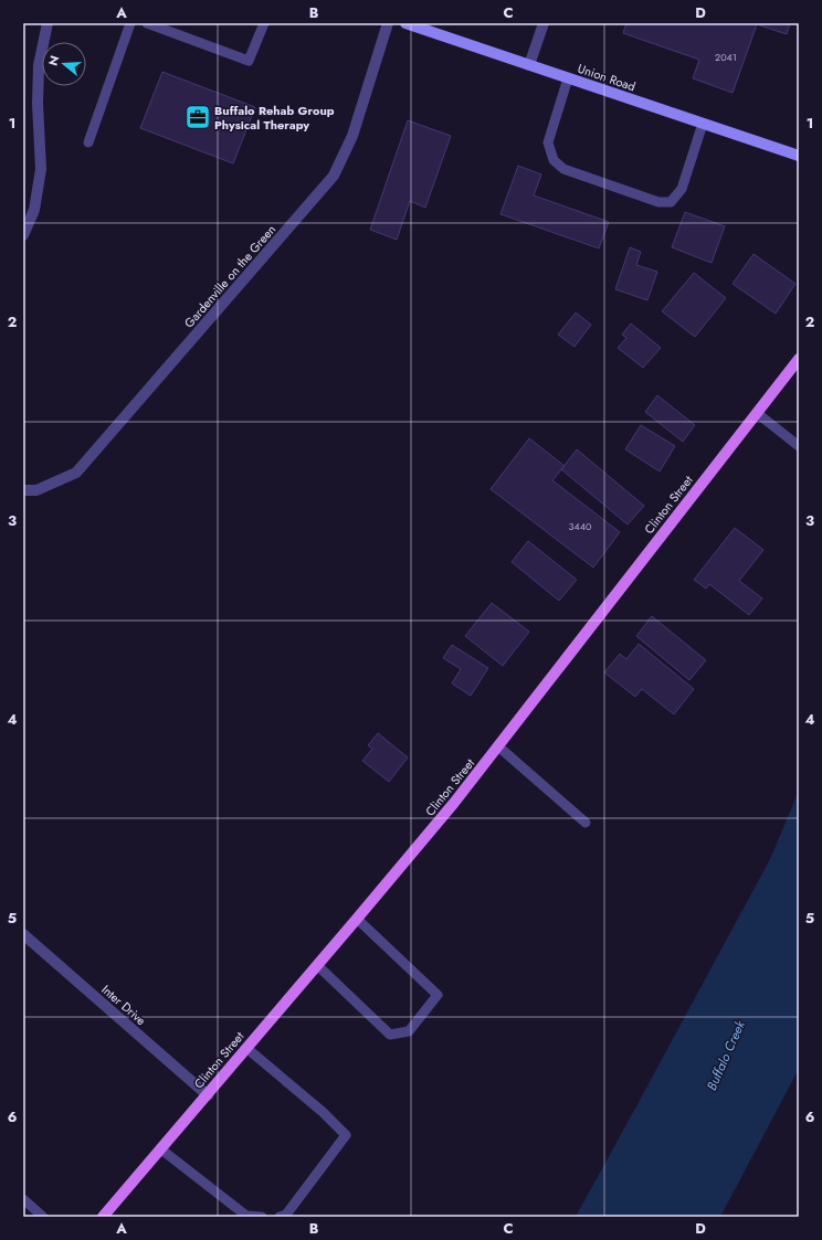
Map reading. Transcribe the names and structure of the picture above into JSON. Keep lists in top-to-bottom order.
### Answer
{
  "streets": {
    "main road": ["Union Road", "Clinton Street"],
    "street": ["Gardenville on the Green", "Inter Drive"]
  },
  "crossings": [
    ["Clinton Street", "Inter Drive"]
  ],
  "water": ["Buffalo Creek"],
  "places": {
    "office": ["Buffalo Rehab Group Physical Therapy"]
  },
  "house_numbers": ["2041", "3440"],
  "north": "left",
  "grid": {
    "columns": [
      "A",
      "B",
      "C",
      "D"
    ],
    "rows": [
      "1",
      "2",
      "3",
      "4",
      "5",
      "6"
    ]
  }
}
